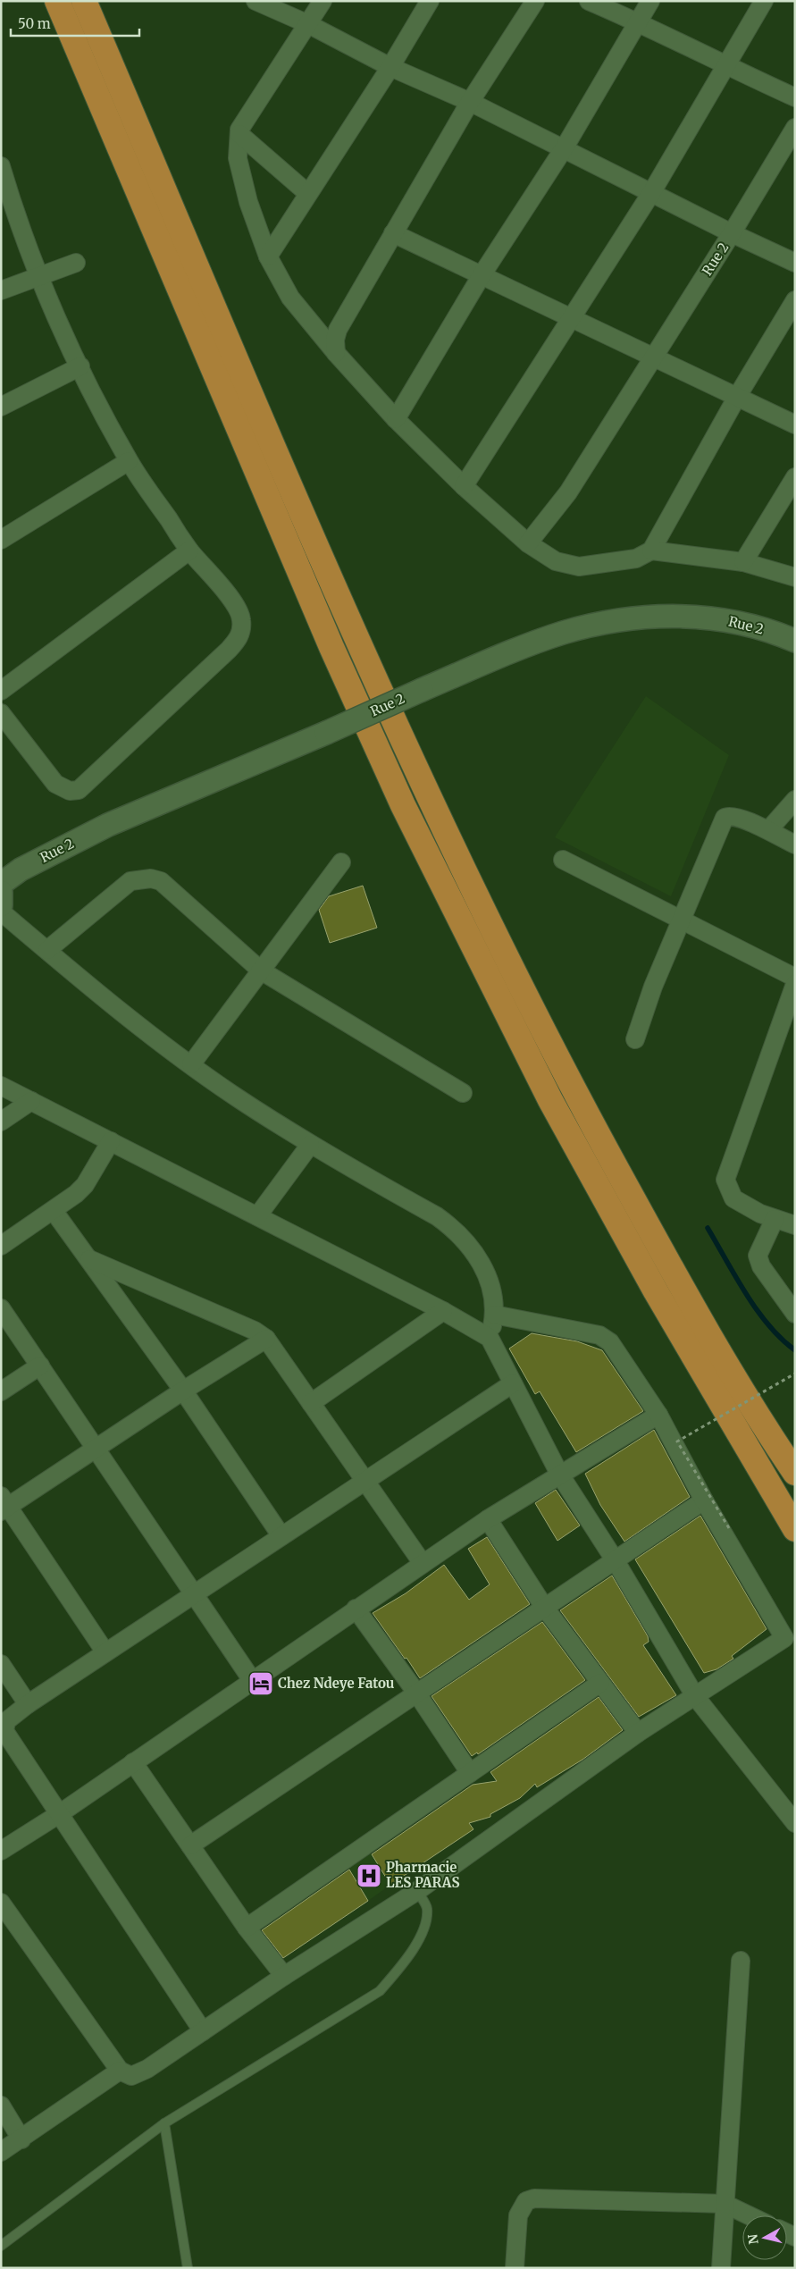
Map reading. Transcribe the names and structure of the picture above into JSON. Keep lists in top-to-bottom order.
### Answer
{
  "streets": {
    "street": ["Rue 2"]
  },
  "places": {
    "hotel": ["Chez Ndeye Fatou"],
    "hospital": ["Pharmacie LES PARAS"]
  },
  "scale_bar": "50 m",
  "north": "left"
}
